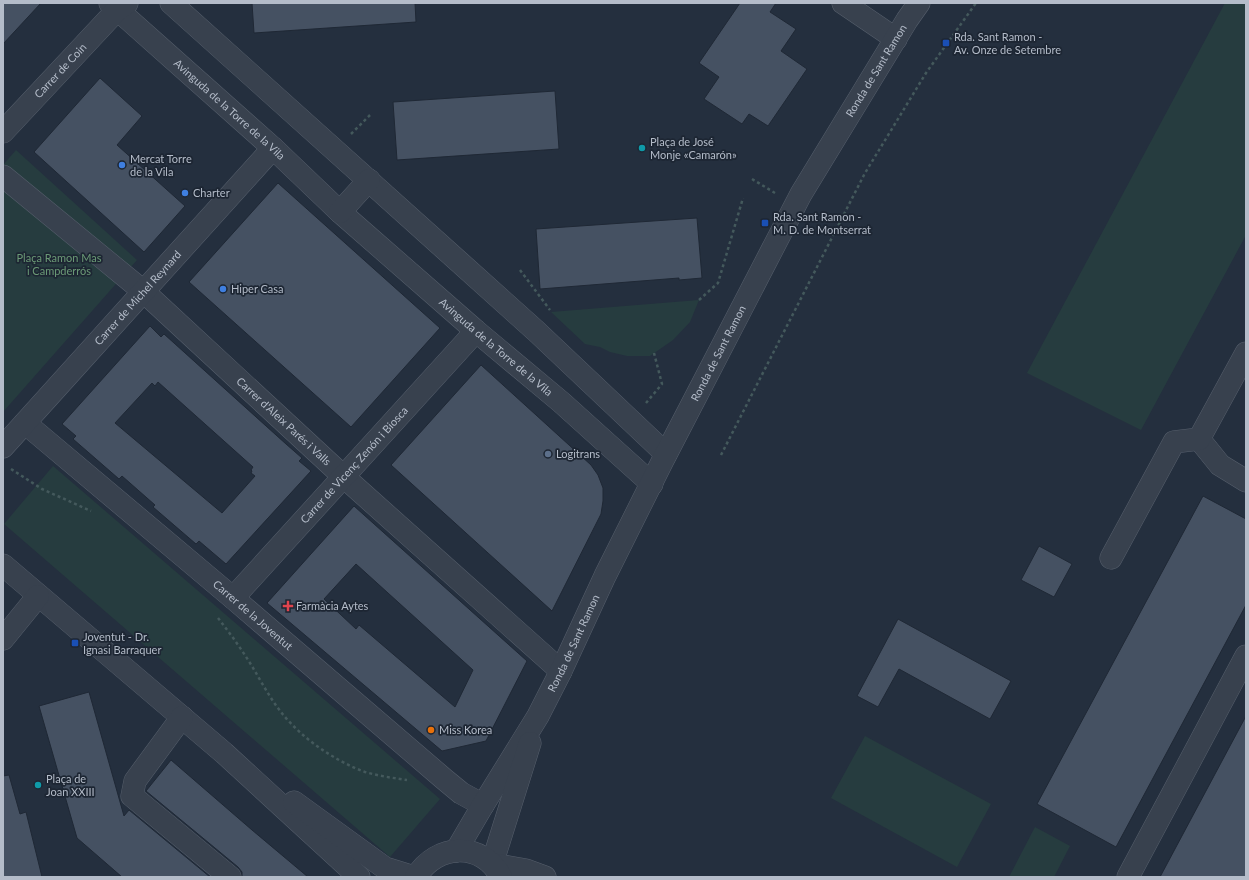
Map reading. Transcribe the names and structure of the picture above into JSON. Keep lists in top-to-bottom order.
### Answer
{
  "streets": {
    "street": [
      "Carrer de Coin",
      "Ronda de Sant Ramon",
      "Avinguda de la Torre de la Vila",
      "Carrer de Michel Reynard",
      "Carrer d'Aleix Parés i Valls",
      "Carrer de Vicenç Zenón i Biosca",
      "Carrer de la Joventut"
    ]
  },
  "crossings": [
    ["Carrer de Coin", "Avinguda de la Torre de la Vila"],
    ["Ronda de Sant Ramon", "Avinguda de la Torre de la Vila"],
    ["Ronda de Sant Ramon", "Carrer d'Aleix Parés i Valls"],
    ["Ronda de Sant Ramon", "Carrer de la Joventut"],
    ["Avinguda de la Torre de la Vila", "Carrer de Michel Reynard"],
    ["Avinguda de la Torre de la Vila", "Carrer de Vicenç Zenón i Biosca"],
    ["Carrer de Michel Reynard", "Carrer d'Aleix Parés i Valls"],
    ["Carrer de Michel Reynard", "Carrer de la Joventut"],
    ["Carrer d'Aleix Parés i Valls", "Carrer de Vicenç Zenón i Biosca"],
    ["Carrer de Vicenç Zenón i Biosca", "Carrer de la Joventut"]
  ],
  "parks": ["Plaça Ramon Mas i Campderrós"],
  "places": {
    "transit": ["Rda. Sant Ramon - Av. Onze de Setembre", "Rda. Sant Ramon - M. D. de Montserrat", "Joventut - Dr. Ignasi Barraquer"],
    "other": [
      "Plaça de José Monje «Camarón»",
      "Mercat Torre de la Vila",
      "Charter",
      "Hiper Casa",
      "Logitrans",
      "Miss Korea",
      "Plaça de Joan XXIII"
    ],
    "health": ["Farmàcia Aytes"]
  }
}
